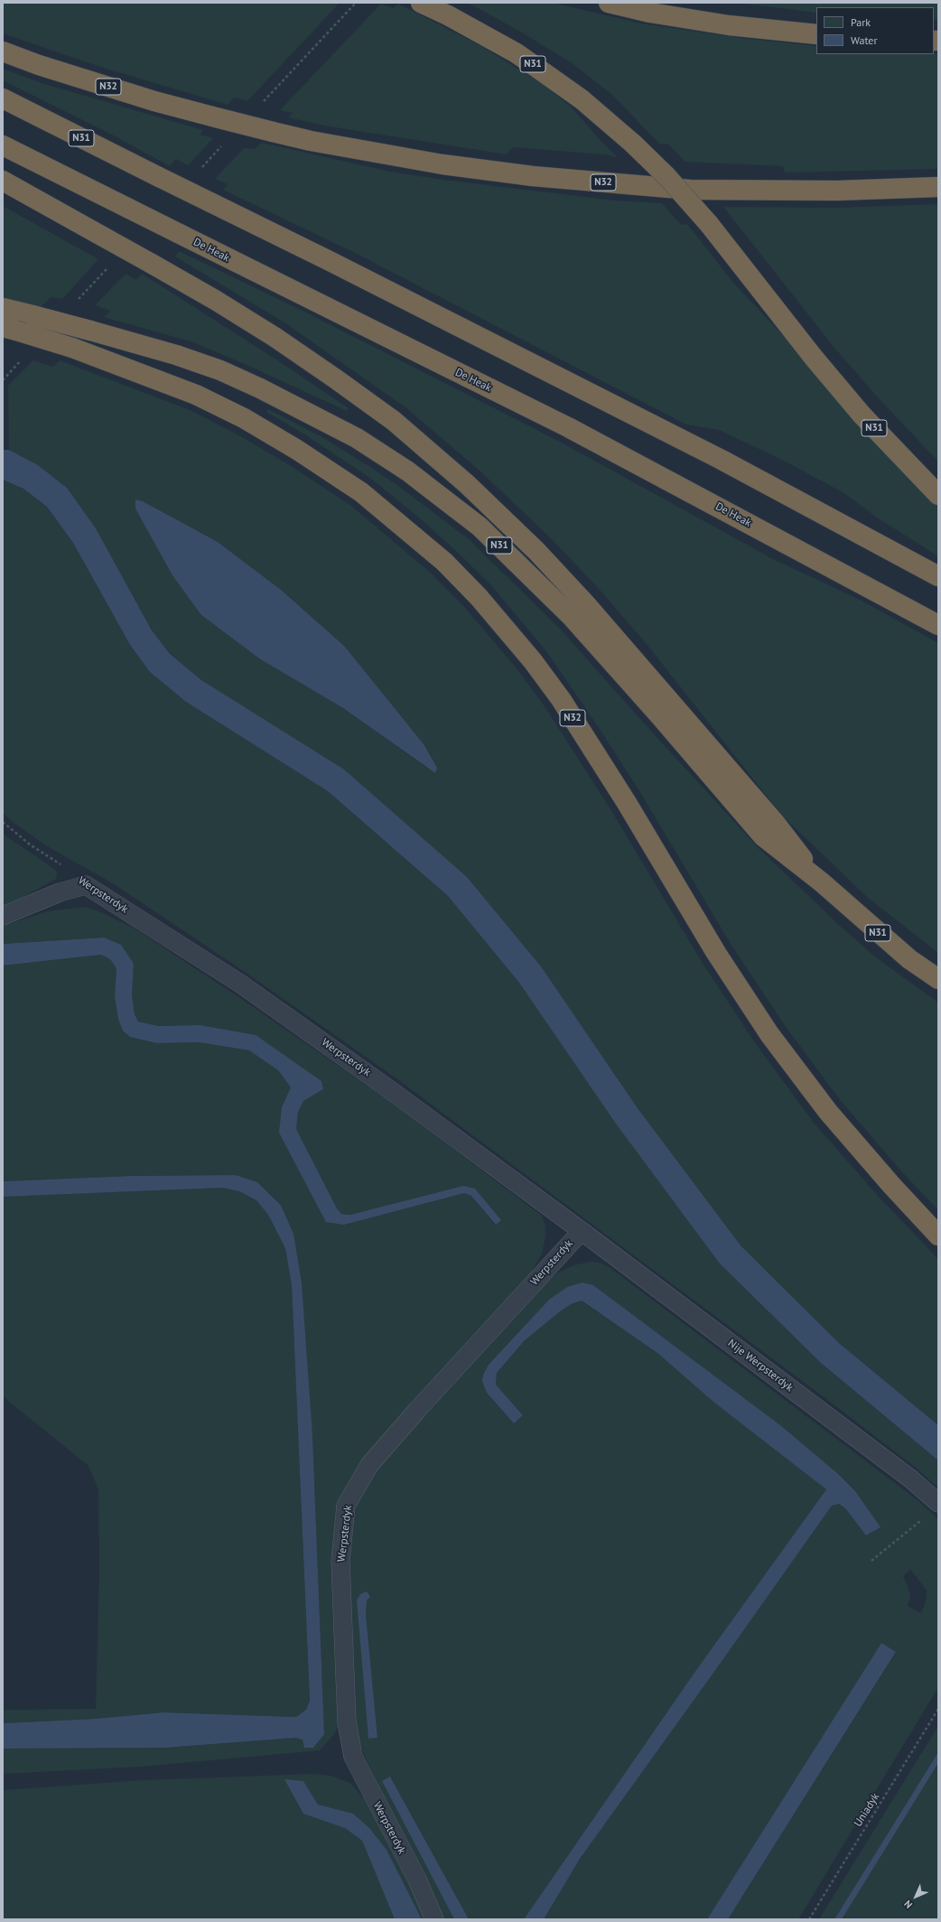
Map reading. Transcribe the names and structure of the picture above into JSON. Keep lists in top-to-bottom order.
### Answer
{
  "streets": {
    "highway": ["N31", "N32", "De Heak"],
    "lane": ["Werpsterdyk", "Nije Werpsterdyk"],
    "path": ["Uniadyk"]
  },
  "crossings": [
    ["Werpsterdyk", "Nije Werpsterdyk"]
  ],
  "legend": ["Park", "Water"],
  "north": "bottom left"
}
